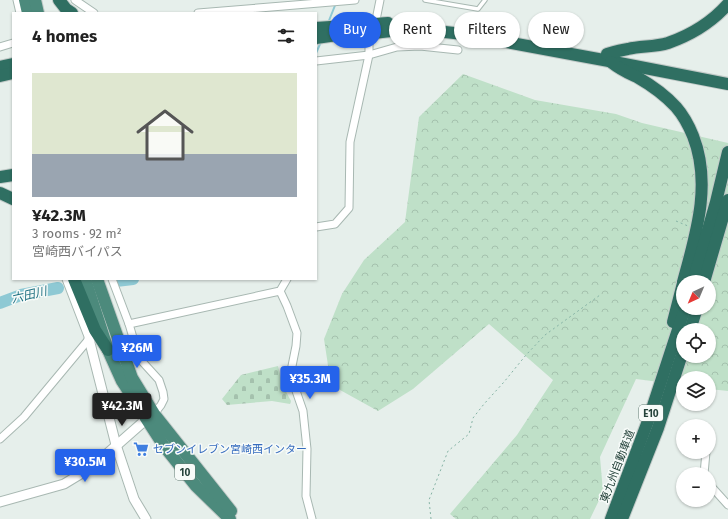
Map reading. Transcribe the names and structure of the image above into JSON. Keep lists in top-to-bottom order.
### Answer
{
  "streets": {
    "highway": ["E10", "東九州自動車道", "10"]
  },
  "water": ["六田川"],
  "places": {
    "supermarket": ["セブンイレブン宮崎西インター"]
  },
  "north": "bottom left",
  "page": {
    "chip": [
      "Buy",
      "Rent",
      "Filters",
      "New"
    ],
    "heading": "4 homes",
    "list": [
      {
        "name": "¥42.3M",
        "note": "3 rooms · 92 m² · 宮崎西バイパス"
      }
    ],
    "map_buttons": ["+", "−"],
    "price": [
      "¥26M",
      "¥35.3M",
      "¥42.3M",
      "¥30.5M"
    ]
  }
}
